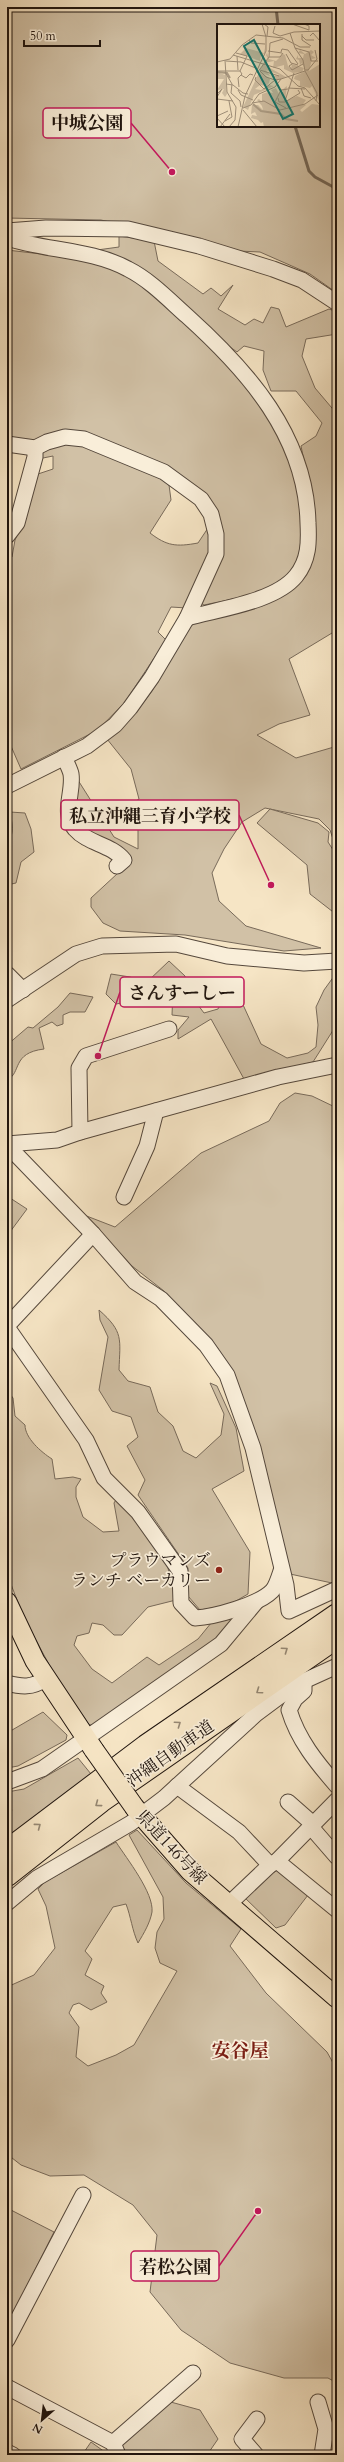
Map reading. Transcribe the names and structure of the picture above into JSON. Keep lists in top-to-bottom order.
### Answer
{
  "streets": {
    "highway": ["沖縄自動車道"],
    "main road": ["県道146号線"]
  },
  "districts": ["安谷屋"],
  "places": [
    "中城公園",
    "私立沖縄三育小学校",
    "さんすーしー",
    "プラウマンズ ランチ ベーカリー",
    "若松公園"
  ],
  "scale_bar": "50 m",
  "north": "bottom left"
}
